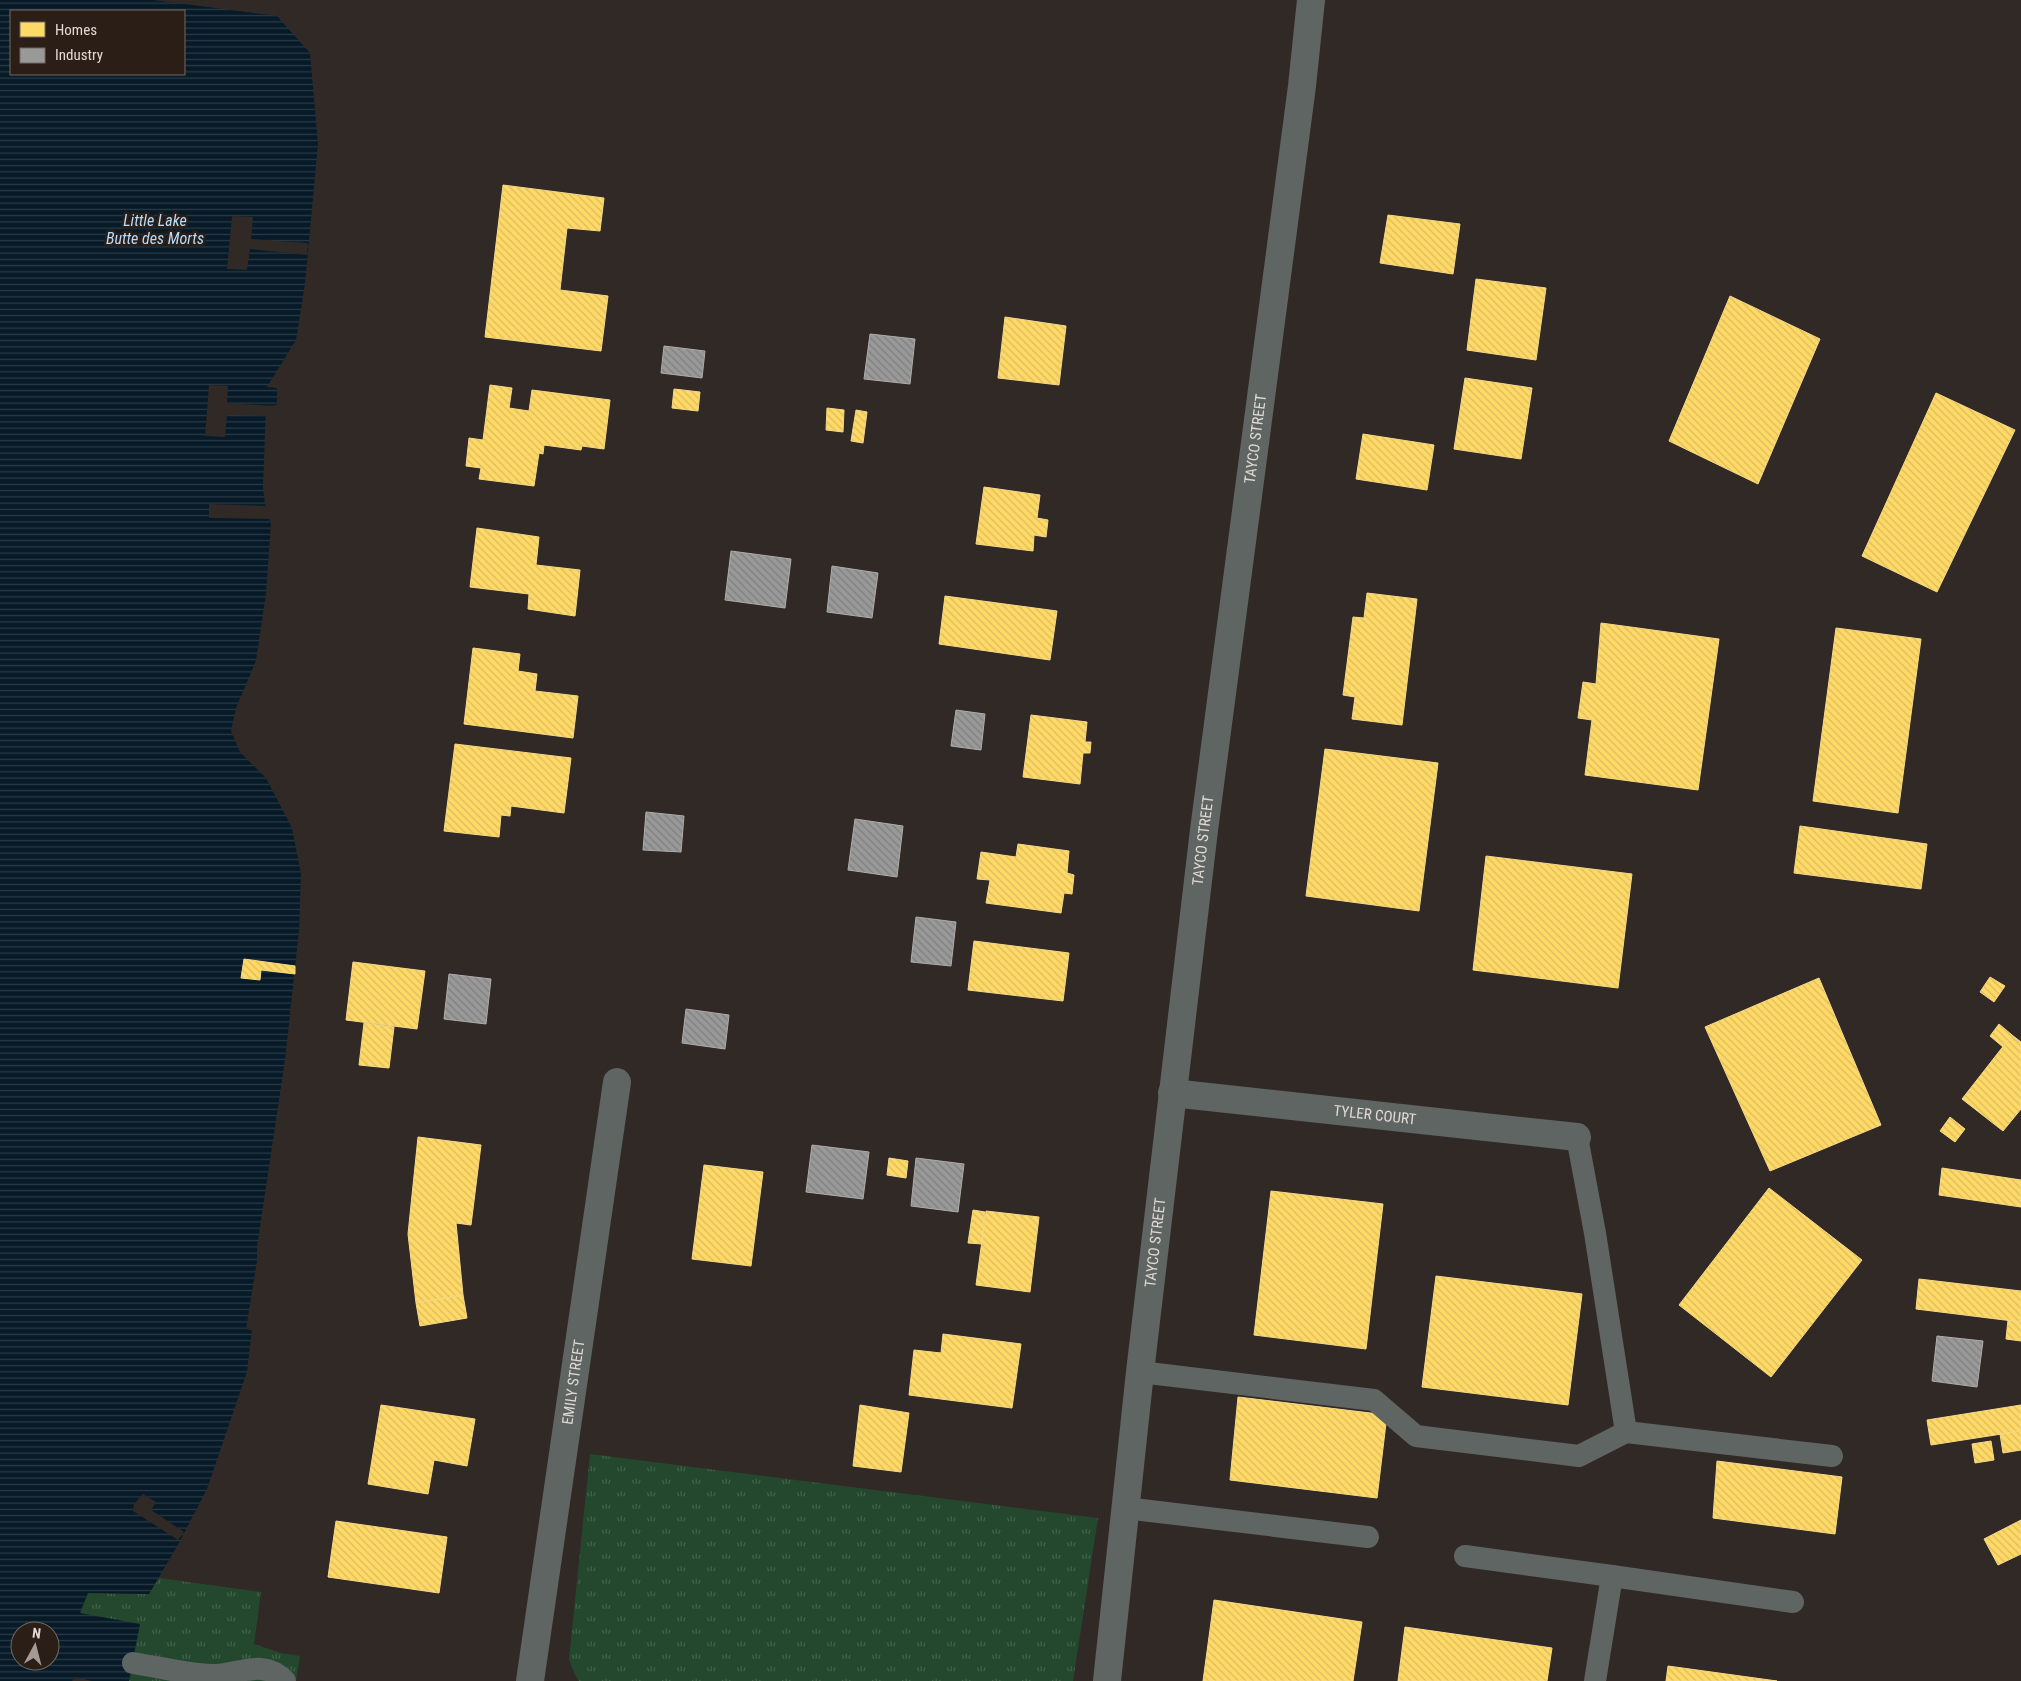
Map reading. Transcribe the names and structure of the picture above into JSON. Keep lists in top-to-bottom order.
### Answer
{
  "streets": {
    "street": ["TAYCO STREET", "TYLER COURT", "EMILY STREET"]
  },
  "crossings": [
    ["TAYCO STREET", "TYLER COURT"]
  ],
  "water": ["Little Lake Butte des Morts"],
  "legend": ["Homes", "Industry"],
  "north": "top"
}
